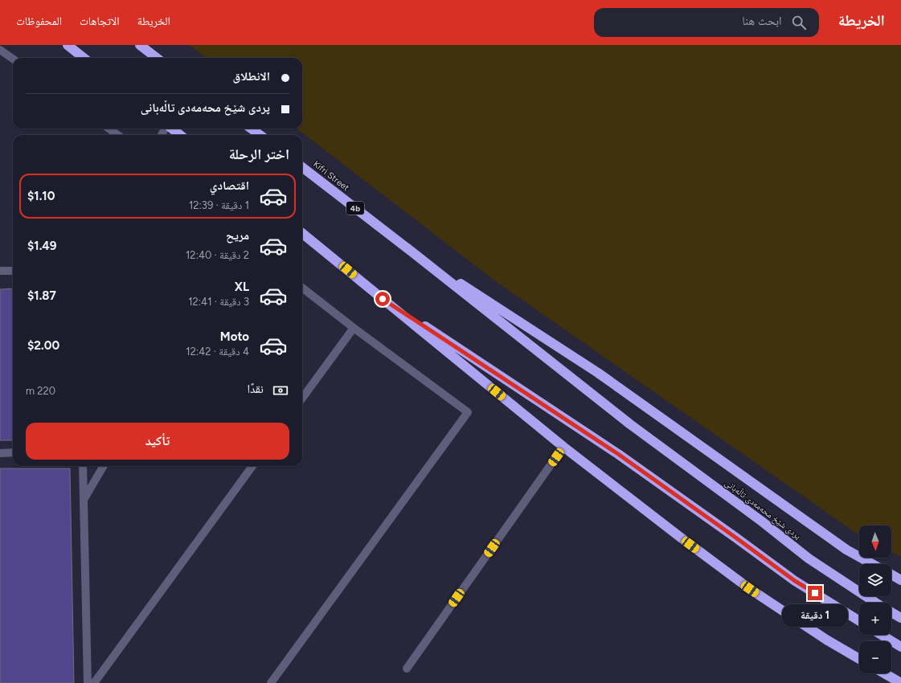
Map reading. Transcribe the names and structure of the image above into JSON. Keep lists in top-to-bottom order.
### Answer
{
  "streets": {
    "highway": ["Kifri Street", "4b", "پردی شێخ محەمەدی تاڵەبانی"]
  },
  "crossings": [
    ["Kifri Street", "پردی شێخ محەمەدی تاڵەبانی"]
  ],
  "north": "bottom",
  "page": {
    "header": "الخريطة",
    "search": "ابحث هنا",
    "nav": ["الخريطة", "الاتجاهات", "المحفوظات"],
    "banner": ["الانطلاق", "پردی شێخ محەمەدی تاڵەبانی"],
    "heading": "اختر الرحلة",
    "list": [
      {
        "name": "اقتصادي",
        "note": "1 دقيقة · 12:39",
        "value": "$1.10"
      },
      {
        "name": "مريح",
        "note": "2 دقيقة · 12:40",
        "value": "$1.49"
      },
      {
        "name": "XL",
        "note": "3 دقيقة · 12:41",
        "value": "$1.87"
      },
      {
        "name": "Moto",
        "note": "4 دقيقة · 12:42",
        "value": "$2.00"
      }
    ],
    "pay": ["نقدًا", "220 m"],
    "buttons": "تأكيد",
    "map_buttons": ["+", "−"],
    "bubble": "1 دقيقة"
  }
}
